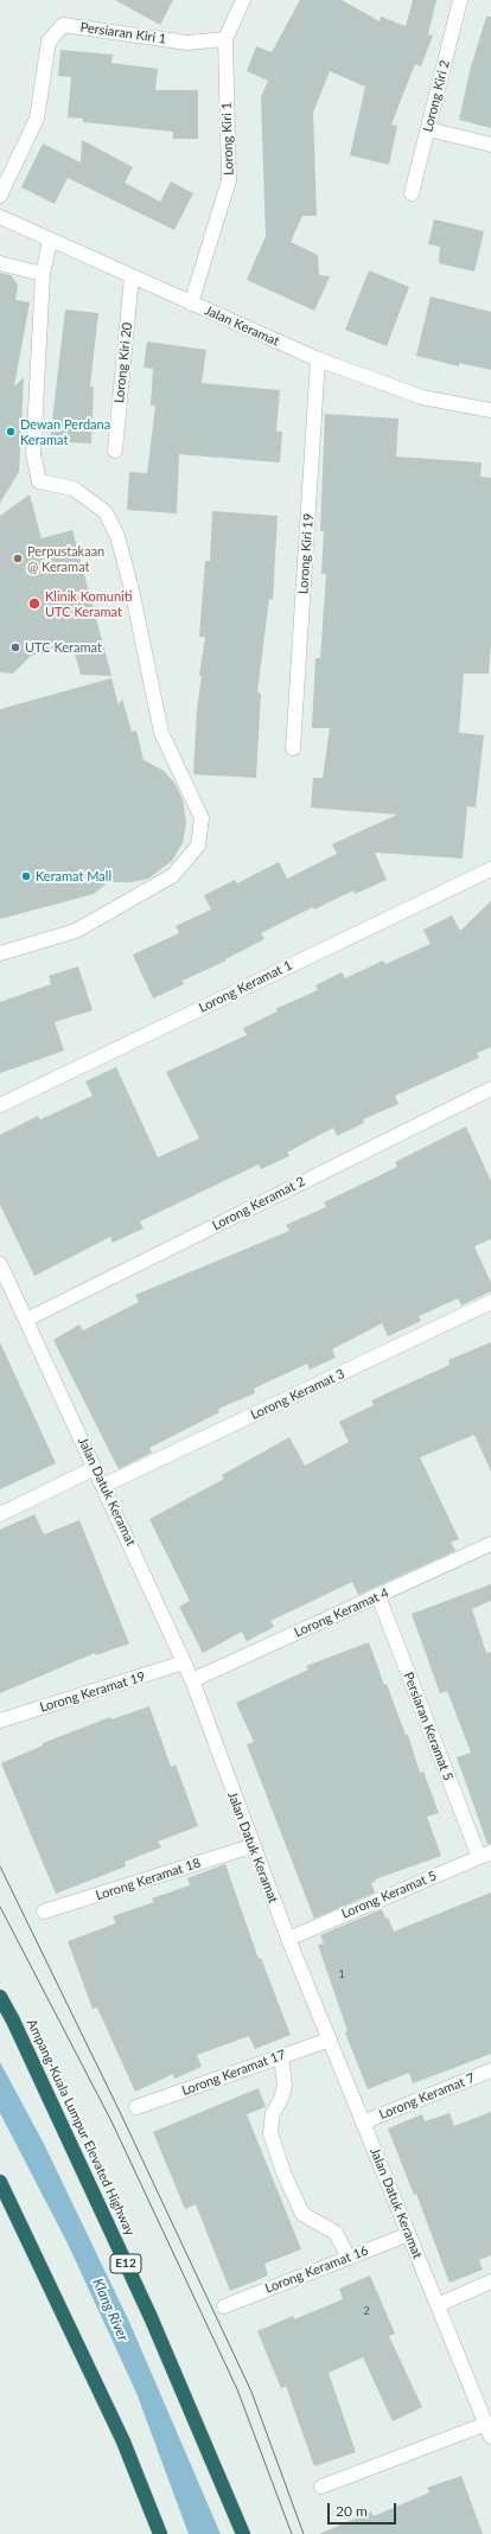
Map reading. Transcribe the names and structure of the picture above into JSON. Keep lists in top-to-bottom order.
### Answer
{
  "streets": {
    "highway": ["Ampang-Kuala Lumpur Elevated Highway", "E12"],
    "street": [
      "Persiaran Kiri 1",
      "Lorong Kiri 2",
      "Lorong Kiri 1",
      "Jalan Keramat",
      "Lorong Kiri 20",
      "Lorong Kiri 19",
      "Lorong Keramat 1",
      "Lorong Keramat 2",
      "Lorong Keramat 3",
      "Jalan Datuk Keramat",
      "Lorong Keramat 4",
      "Lorong Keramat 19",
      "Persiaran Keramat 5",
      "Lorong Keramat 18",
      "Lorong Keramat 5",
      "Lorong Keramat 17",
      "Lorong Keramat 7",
      "Lorong Keramat 16"
    ]
  },
  "crossings": [
    ["Persiaran Kiri 1", "Lorong Kiri 1"],
    ["Lorong Kiri 1", "Jalan Keramat"],
    ["Jalan Keramat", "Lorong Kiri 20"],
    ["Jalan Keramat", "Lorong Kiri 19"],
    ["Lorong Keramat 2", "Jalan Datuk Keramat"],
    ["Lorong Keramat 3", "Jalan Datuk Keramat"],
    ["Jalan Datuk Keramat", "Lorong Keramat 4"],
    ["Jalan Datuk Keramat", "Lorong Keramat 19"],
    ["Jalan Datuk Keramat", "Lorong Keramat 18"],
    ["Jalan Datuk Keramat", "Lorong Keramat 5"],
    ["Jalan Datuk Keramat", "Lorong Keramat 17"],
    ["Jalan Datuk Keramat", "Lorong Keramat 7"],
    ["Jalan Datuk Keramat", "Lorong Keramat 16"],
    ["Lorong Keramat 4", "Persiaran Keramat 5"],
    ["Persiaran Keramat 5", "Lorong Keramat 5"]
  ],
  "water": ["Klang River"],
  "places": [
    "Dewan Perdana Keramat",
    "Perpustakaan @ Keramat",
    "Klinik Komuniti UTC Keramat",
    "UTC Keramat",
    "Keramat Mall"
  ],
  "house_numbers": ["1", "2"],
  "scale_bar": "20 m"
}
